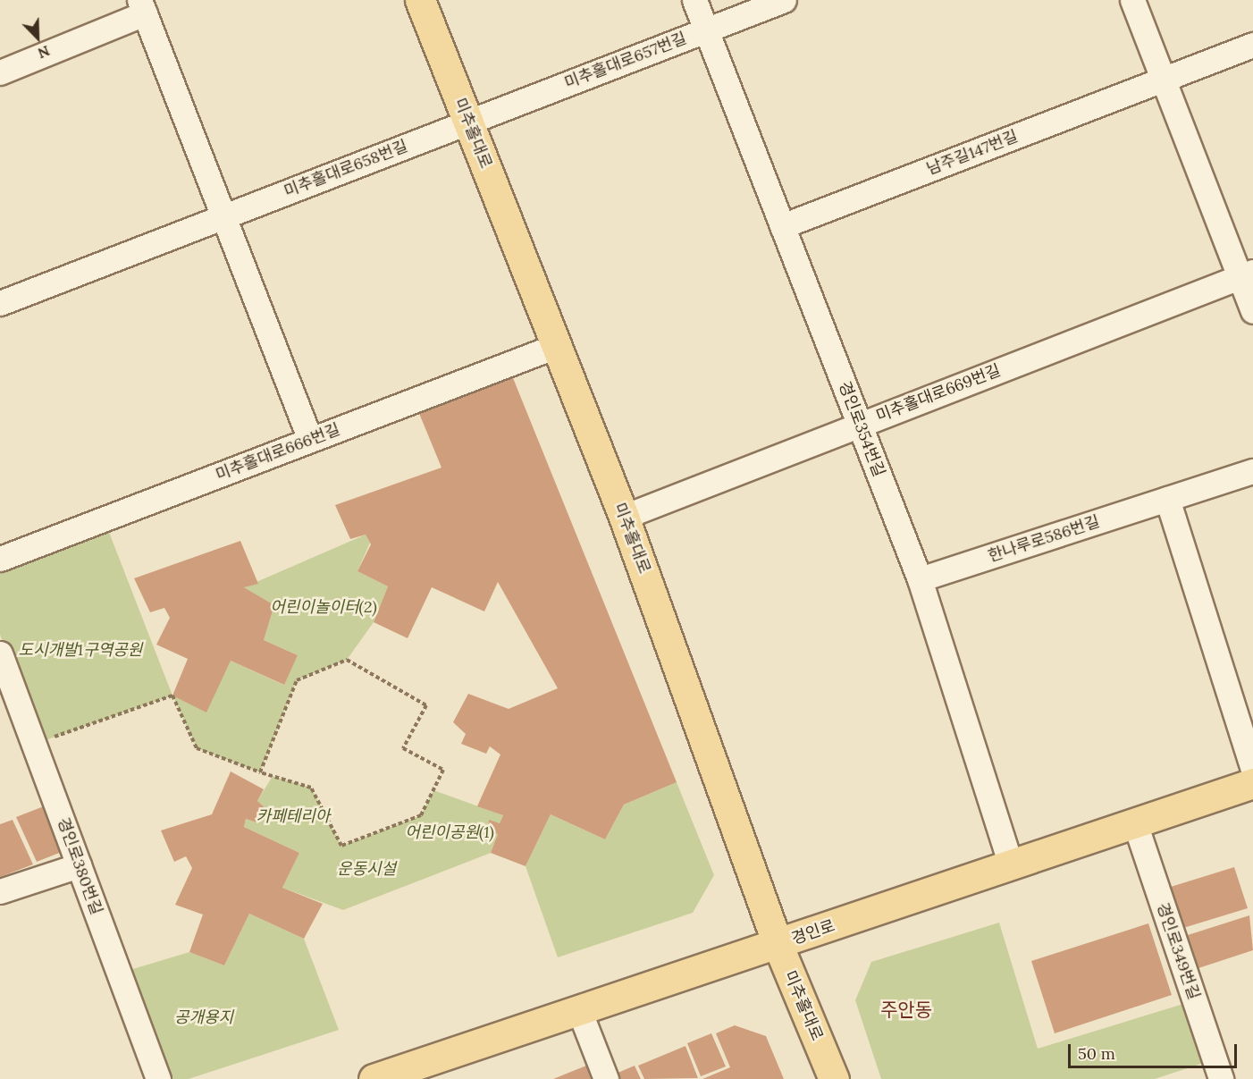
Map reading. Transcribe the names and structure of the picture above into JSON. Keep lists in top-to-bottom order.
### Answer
{
  "streets": {
    "main road": ["미추홀대로", "경인로"],
    "street": [
      "미추홀대로657번길",
      "남주길147번길",
      "미추홀대로658번길",
      "미추홀대로669번길",
      "경인로354번길",
      "미추홀대로666번길",
      "한나루로586번길",
      "경인로380번길",
      "경인로349번길"
    ]
  },
  "crossings": [
    ["미추홀대로657번길", "미추홀대로"],
    ["미추홀대로657번길", "미추홀대로658번길"],
    ["미추홀대로657번길", "경인로354번길"],
    ["미추홀대로", "미추홀대로658번길"],
    ["미추홀대로", "미추홀대로669번길"],
    ["미추홀대로", "미추홀대로666번길"],
    ["미추홀대로", "경인로"],
    ["남주길147번길", "경인로354번길"],
    ["미추홀대로669번길", "경인로354번길"],
    ["경인로354번길", "한나루로586번길"],
    ["경인로354번길", "경인로"],
    ["경인로", "경인로349번길"]
  ],
  "districts": ["주안동"],
  "parks": [
    "어린이놀이터(2)",
    "도시개발1구역공원",
    "카페테리아",
    "어린이공원(1)",
    "운동시설",
    "공개용지"
  ],
  "scale_bar": "50 m",
  "north": "bottom right"
}
